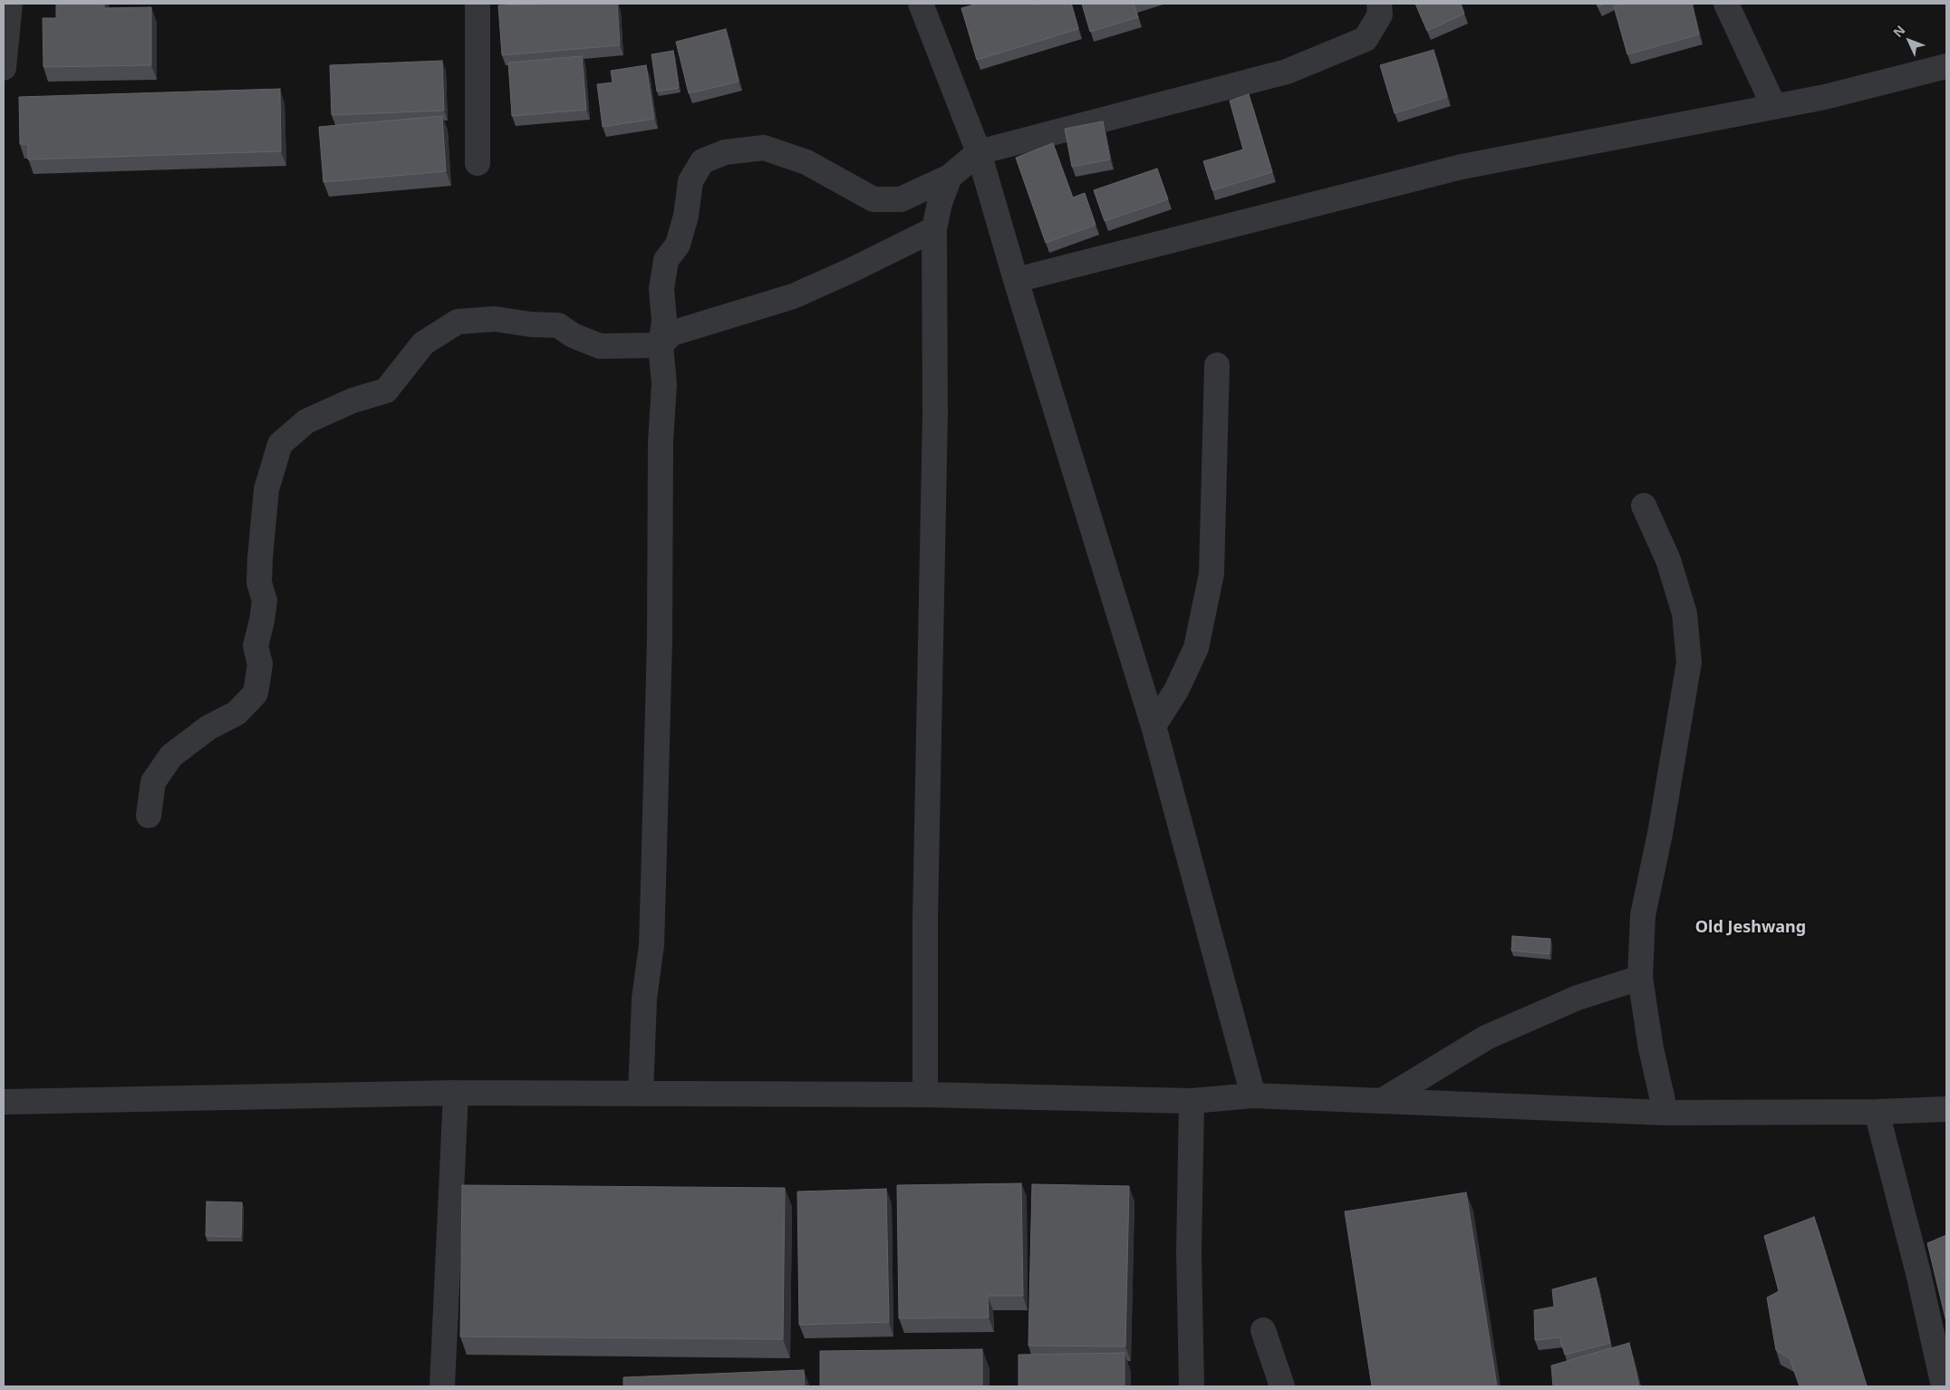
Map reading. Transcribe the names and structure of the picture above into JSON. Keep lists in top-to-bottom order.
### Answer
{
  "districts": ["Old Jeshwang"],
  "north": "top left"
}
